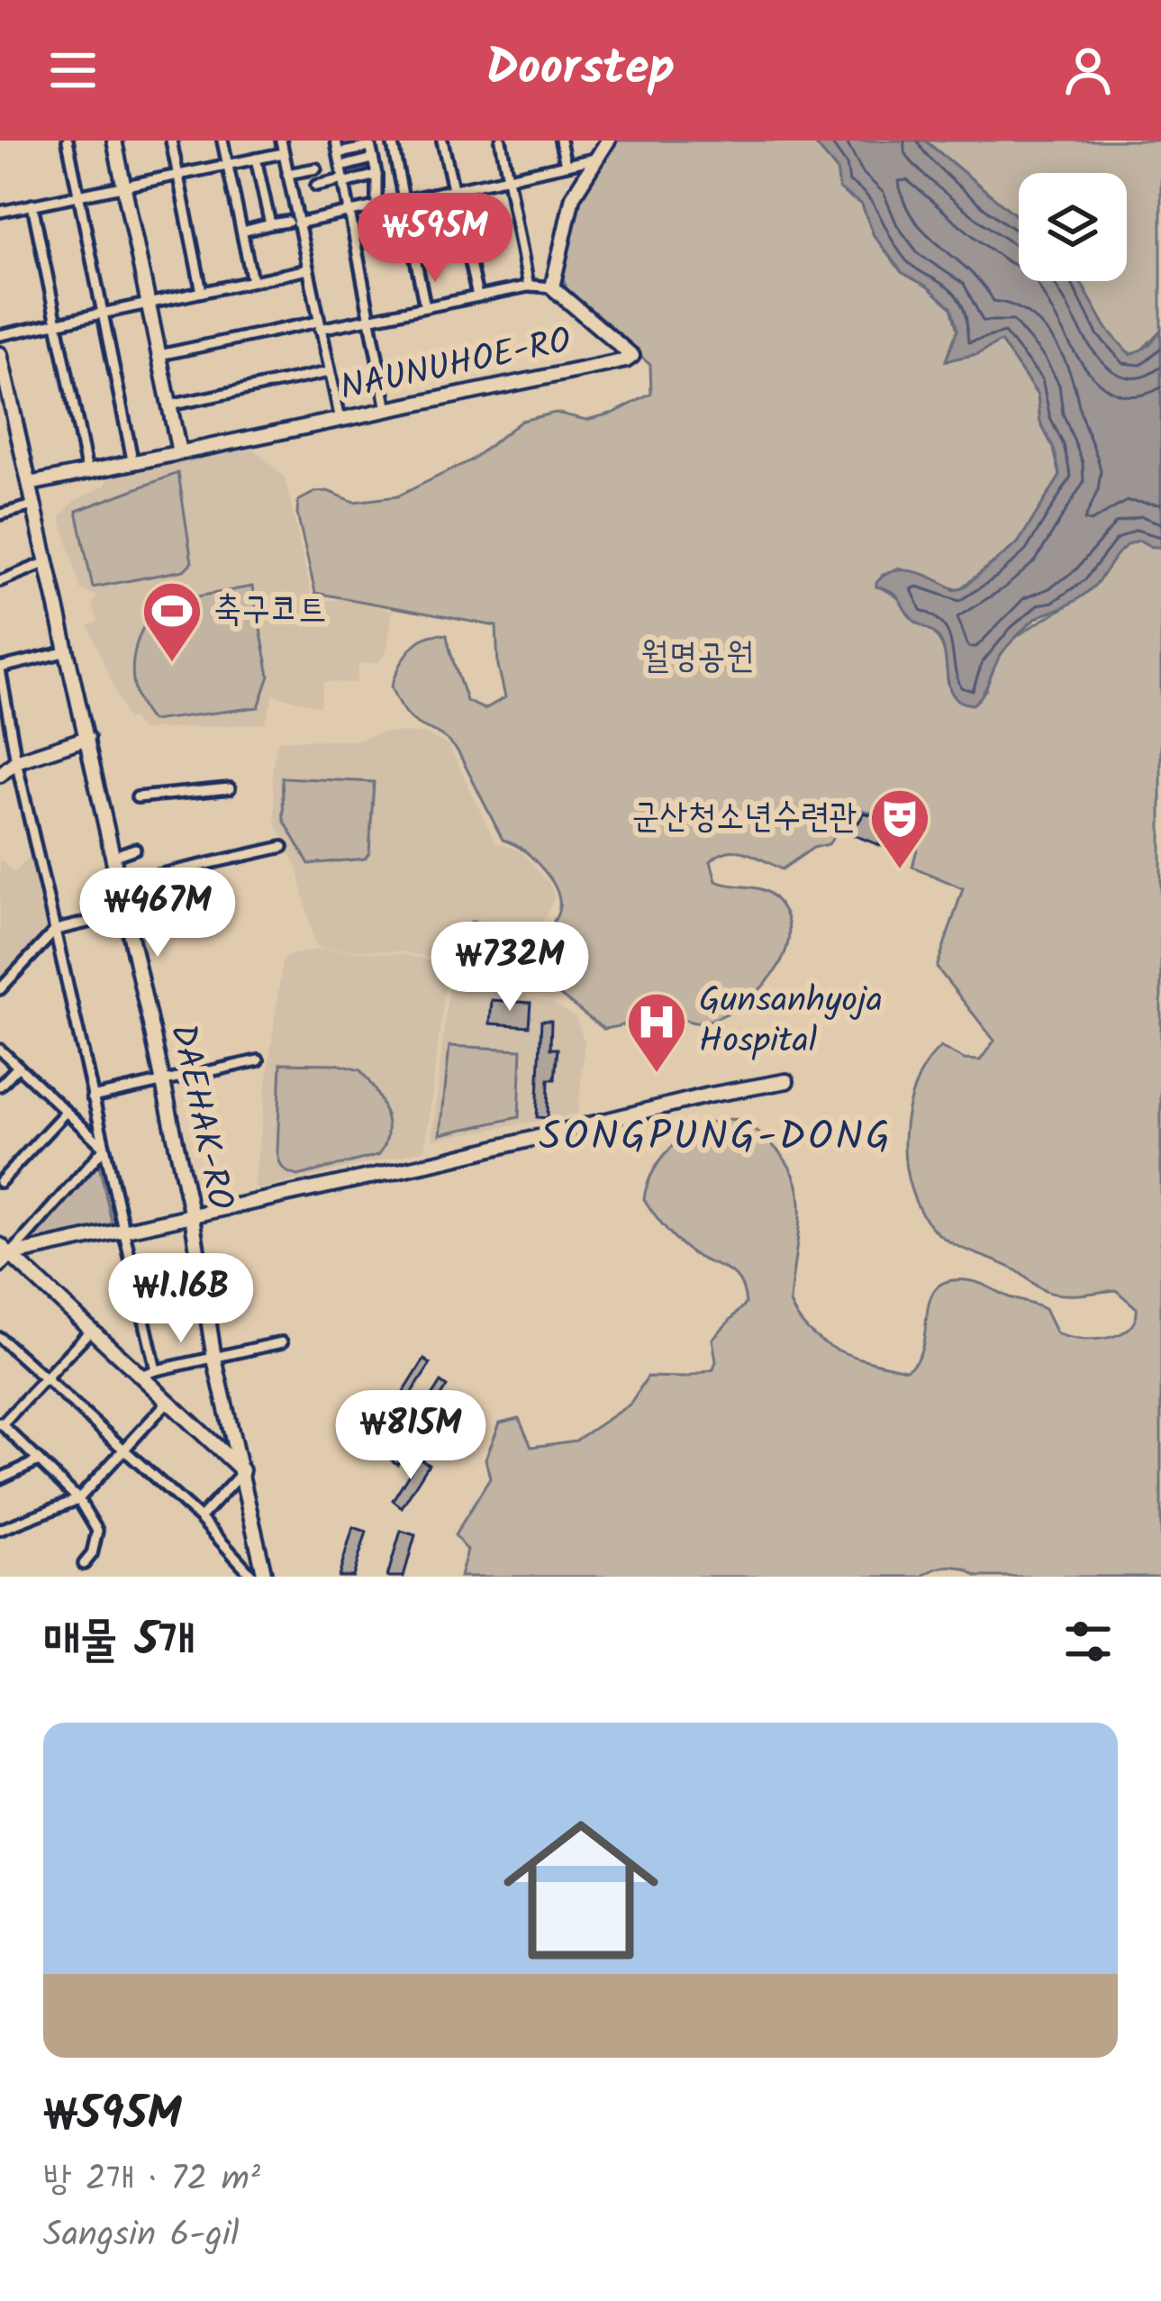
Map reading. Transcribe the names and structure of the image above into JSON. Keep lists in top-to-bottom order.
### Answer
{
  "streets": {
    "street": ["NAUNUHOE-RO", "DAEHAK-RO"]
  },
  "crossings": [
    ["NAUNUHOE-RO", "DAEHAK-RO"]
  ],
  "districts": ["SONGPUNG-DONG"],
  "parks": ["월명공원"],
  "places": {
    "sports": ["축구코트"],
    "theatre": ["군산청소년수련관"],
    "hospital": ["Gunsanhyoja Hospital"]
  },
  "page": {
    "header": "Doorstep",
    "price": [
      "₩595M",
      "₩467M",
      "₩732M",
      "₩1.16B",
      "₩815M"
    ],
    "heading": "매물 5개",
    "list": [
      {
        "name": "₩595M",
        "note": "방 2개 · 72 m² · Sangsin 6-gil"
      }
    ]
  }
}
